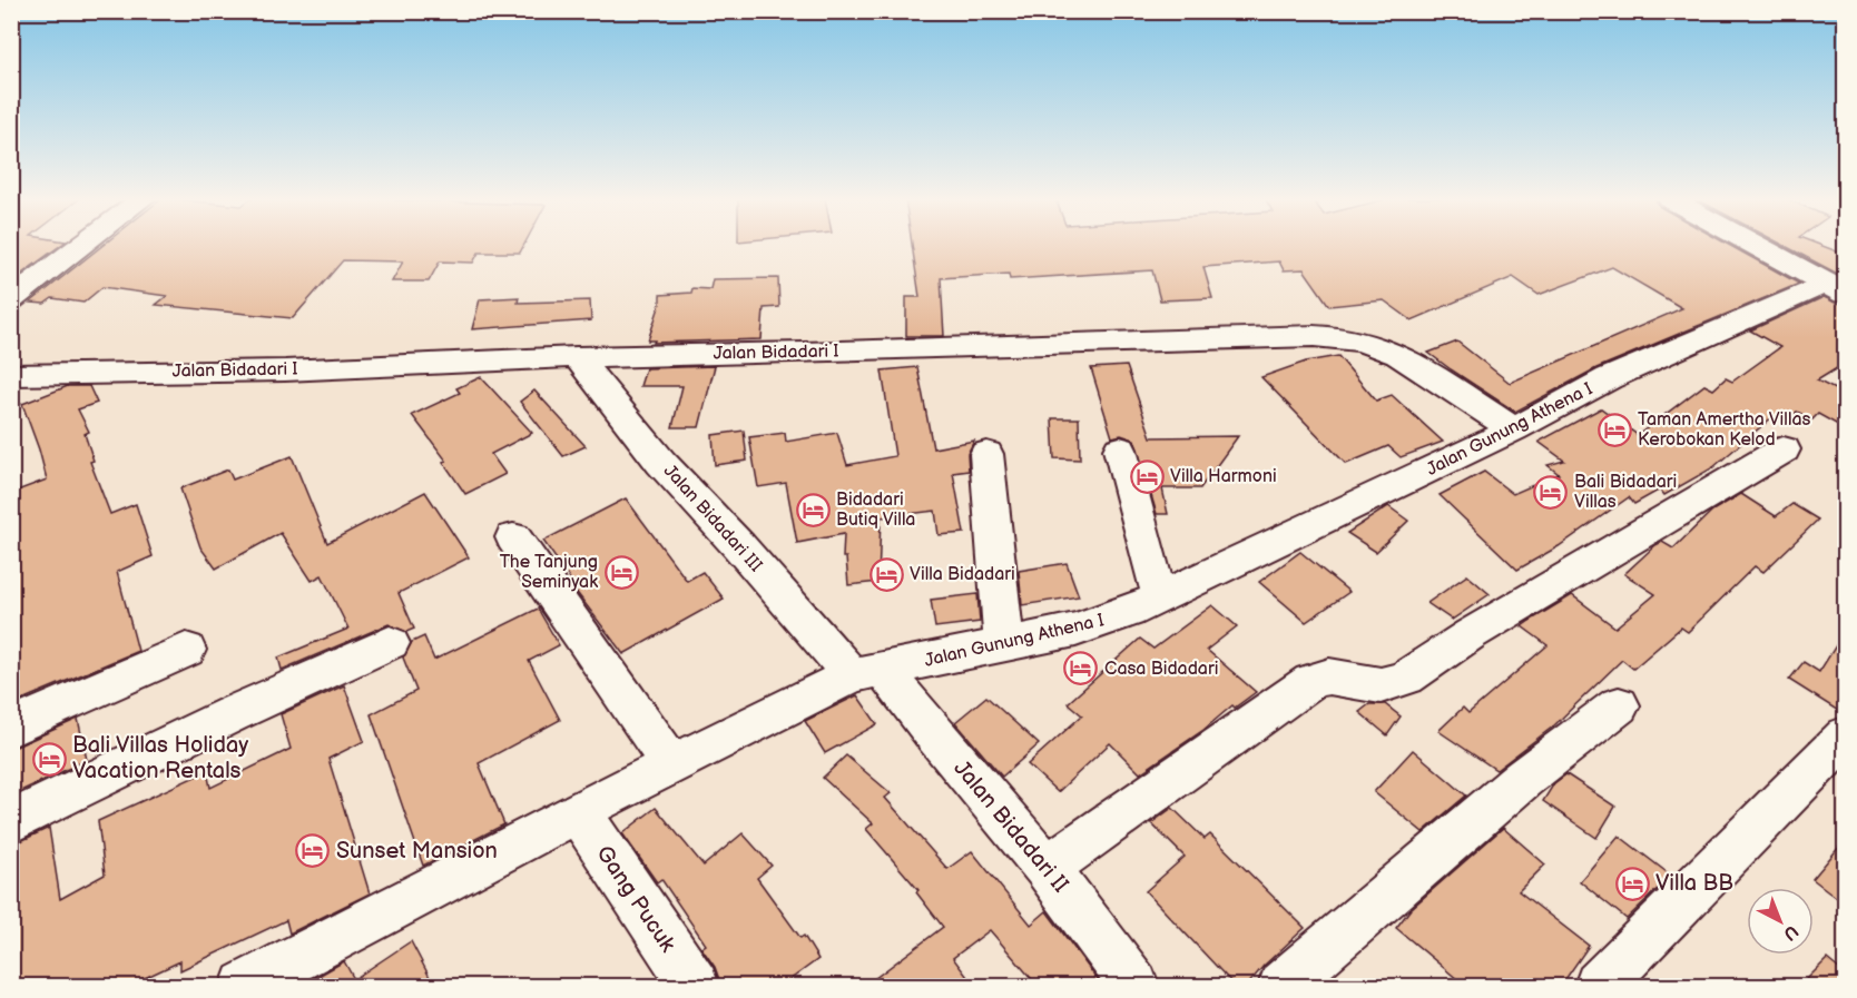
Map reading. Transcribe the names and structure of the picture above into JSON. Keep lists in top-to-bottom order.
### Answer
{
  "streets": {
    "street": [
      "Jalan Bidadari I",
      "Jalan Gunung Athena I",
      "Jalan Bidadari III",
      "Jalan Bidadari II",
      "Gang Pucuk"
    ]
  },
  "crossings": [
    ["Jalan Bidadari I", "Jalan Gunung Athena I"],
    ["Jalan Bidadari I", "Jalan Bidadari III"],
    ["Jalan Gunung Athena I", "Jalan Bidadari III"],
    ["Jalan Gunung Athena I", "Jalan Bidadari II"],
    ["Jalan Gunung Athena I", "Gang Pucuk"],
    ["Jalan Bidadari III", "Jalan Bidadari II"]
  ],
  "places": {
    "hotel": [
      "Taman Amertha Villas Kerobokan Kelod",
      "Villa Harmoni",
      "Bali Bidadari Villas",
      "Bidadari Butiq Villa",
      "The Tanjung Seminyak",
      "Villa Bidadari",
      "Casa Bidadari",
      "Bali Villas Holiday Vacation Rentals",
      "Sunset Mansion",
      "Villa BB"
    ]
  },
  "north": "bottom right"
}
